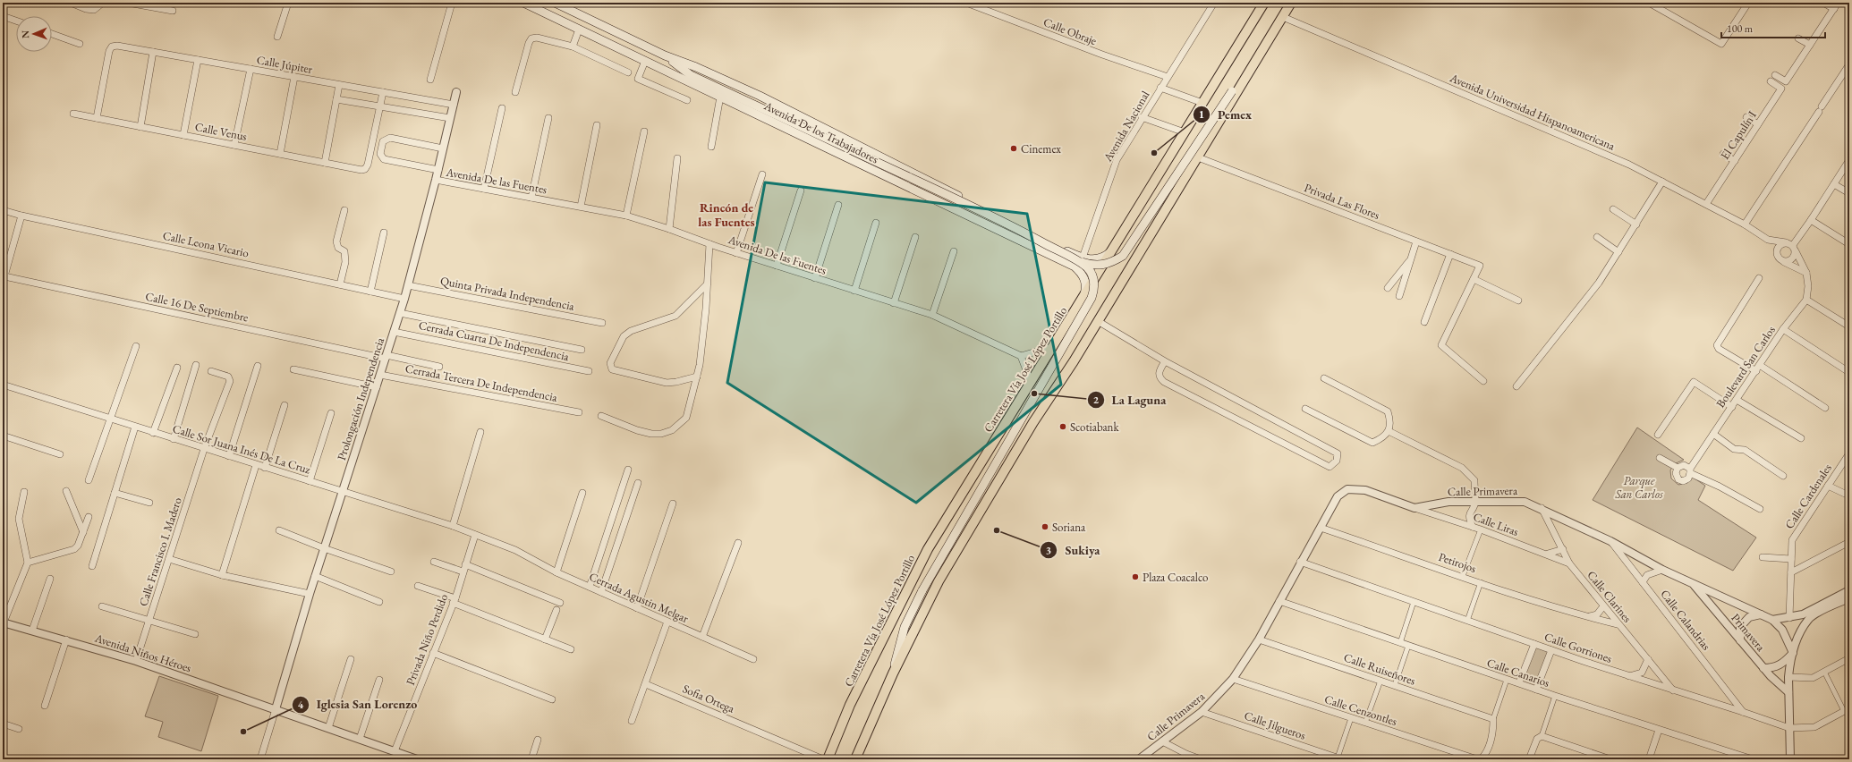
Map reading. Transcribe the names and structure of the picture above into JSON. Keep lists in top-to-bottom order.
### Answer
{
  "streets": {
    "main road": ["Avenida De los Trabajadores", "Carretera Vía José López Portillo"],
    "street": [
      "Calle Obraje",
      "Calle Júpiter",
      "Avenida Universidad Hispanoamericana",
      "Avenida Nacional",
      "Calle Venus",
      "El Capulín I",
      "Avenida De las Fuentes",
      "Privada Las Flores",
      "Calle Leona Vicario",
      "Quinta Privada Independencia",
      "Calle 16 De Septiembre",
      "Cerrada Cuarta De Independencia",
      "Boulevard San Carlos",
      "Cerrada Tercera De Independencia",
      "Prolongación Independencia",
      "Calle Sor Juana Inés De La Cruz",
      "Calle Primavera",
      "Calle Cardenales",
      "Calle Liras",
      "Calle Francisco I. Madero",
      "Petirojos",
      "Calle Clarines",
      "Cerrada Agustin Melgar",
      "Calle Calandrias",
      "Primavera",
      "Privada Niño Perdido",
      "Calle Gorriones",
      "Avenida Niños Héroes",
      "Calle Ruiseñores",
      "Calle Canarios",
      "Sofia Ortega",
      "Calle Cenzontles",
      "Calle Jilgueros"
    ]
  },
  "crossings": [
    ["Calle Obraje", "Avenida Nacional"],
    ["Calle Júpiter", "Calle Venus"],
    ["Calle Júpiter", "Prolongación Independencia"],
    ["Avenida Universidad Hispanoamericana", "El Capulín I"],
    ["Avenida Nacional", "Avenida De los Trabajadores"],
    ["Avenida De los Trabajadores", "Carretera Vía José López Portillo"],
    ["Avenida De las Fuentes", "Prolongación Independencia"],
    ["Calle Leona Vicario", "Prolongación Independencia"],
    ["Quinta Privada Independencia", "Prolongación Independencia"],
    ["Calle 16 De Septiembre", "Prolongación Independencia"],
    ["Cerrada Cuarta De Independencia", "Prolongación Independencia"],
    ["Cerrada Tercera De Independencia", "Prolongación Independencia"],
    ["Prolongación Independencia", "Calle Sor Juana Inés De La Cruz"],
    ["Prolongación Independencia", "Avenida Niños Héroes"],
    ["Calle Sor Juana Inés De La Cruz", "Calle Francisco I. Madero"],
    ["Calle Sor Juana Inés De La Cruz", "Cerrada Agustin Melgar"],
    ["Calle Sor Juana Inés De La Cruz", "Privada Niño Perdido"],
    ["Calle Primavera", "Calle Liras"],
    ["Calle Primavera", "Petirojos"],
    ["Calle Primavera", "Calle Clarines"],
    ["Calle Primavera", "Calle Calandrias"],
    ["Calle Primavera", "Primavera"],
    ["Calle Primavera", "Calle Gorriones"],
    ["Calle Primavera", "Calle Ruiseñores"],
    ["Calle Primavera", "Calle Canarios"],
    ["Calle Primavera", "Calle Cenzontles"],
    ["Calle Primavera", "Calle Jilgueros"],
    ["Calle Liras", "Calle Clarines"],
    ["Calle Francisco I. Madero", "Avenida Niños Héroes"],
    ["Petirojos", "Calle Clarines"],
    ["Calle Clarines", "Calle Gorriones"],
    ["Cerrada Agustin Melgar", "Privada Niño Perdido"],
    ["Calle Calandrias", "Calle Gorriones"],
    ["Privada Niño Perdido", "Avenida Niños Héroes"]
  ],
  "districts": ["Rincón de las Fuentes"],
  "parks": ["Parque San Carlos"],
  "places": [
    "Cinemex",
    "Pemex",
    "La Laguna",
    "Scotiabank",
    "Soriana",
    "Sukiya",
    "Plaza Coacalco",
    "Iglesia San Lorenzo"
  ],
  "scale_bar": "100 m",
  "north": "left"
}
